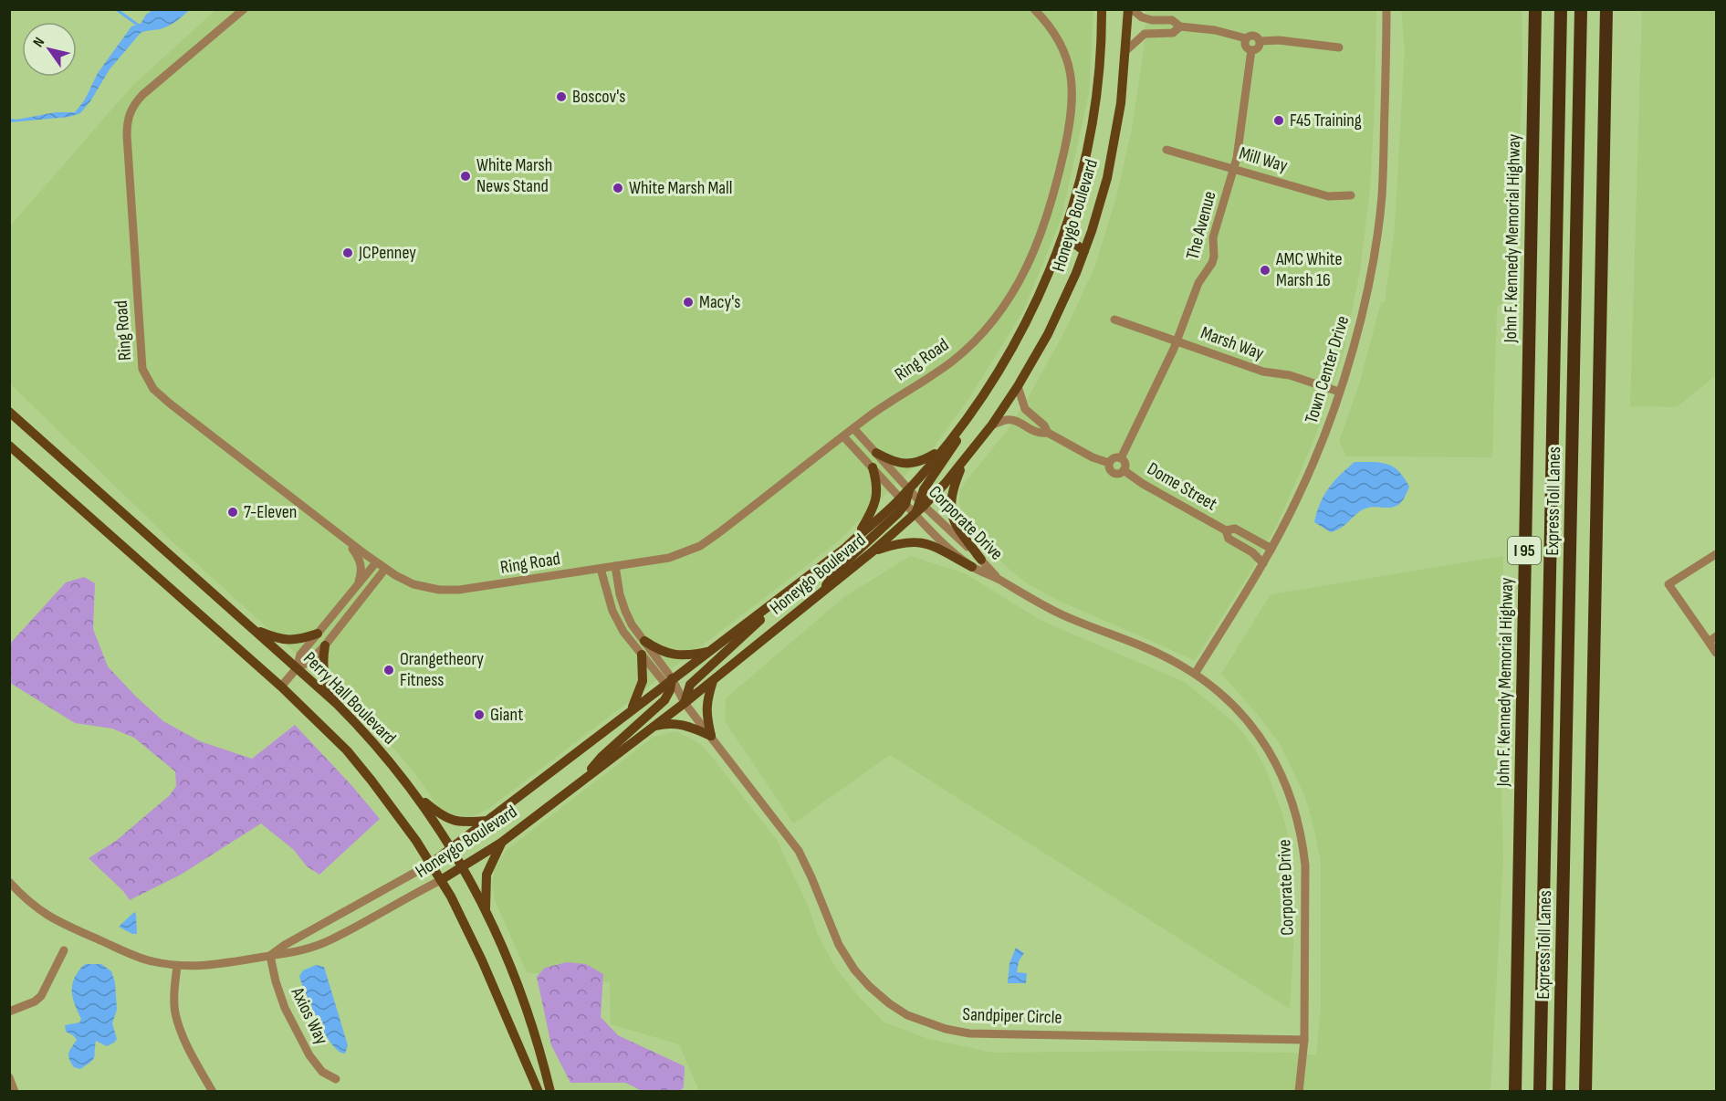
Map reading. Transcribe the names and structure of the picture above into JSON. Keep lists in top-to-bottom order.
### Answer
{
  "streets": {
    "highway": ["John F. Kennedy Memorial Highway", "Express Toll Lanes", "I 95"],
    "main road": ["Honeygo Boulevard", "Perry Hall Boulevard"],
    "street": [
      "Mill Way",
      "The Avenue",
      "Ring Road",
      "Marsh Way",
      "Town Center Drive",
      "Dome Street",
      "Corporate Drive",
      "Axios Way",
      "Sandpiper Circle"
    ]
  },
  "crossings": [
    ["Mill Way", "The Avenue"],
    ["Honeygo Boulevard", "Corporate Drive"],
    ["Honeygo Boulevard", "Perry Hall Boulevard"],
    ["Honeygo Boulevard", "Axios Way"],
    ["Honeygo Boulevard", "Sandpiper Circle"],
    ["The Avenue", "Marsh Way"],
    ["The Avenue", "Dome Street"],
    ["Marsh Way", "Town Center Drive"],
    ["Town Center Drive", "Dome Street"],
    ["Town Center Drive", "Corporate Drive"],
    ["Corporate Drive", "Sandpiper Circle"]
  ],
  "places": [
    "Boscov's",
    "F45 Training",
    "White Marsh News Stand",
    "White Marsh Mall",
    "JCPenney",
    "AMC White Marsh 16",
    "Macy's",
    "7-Eleven",
    "Orangetheory Fitness",
    "Giant"
  ],
  "north": "top left"
}
